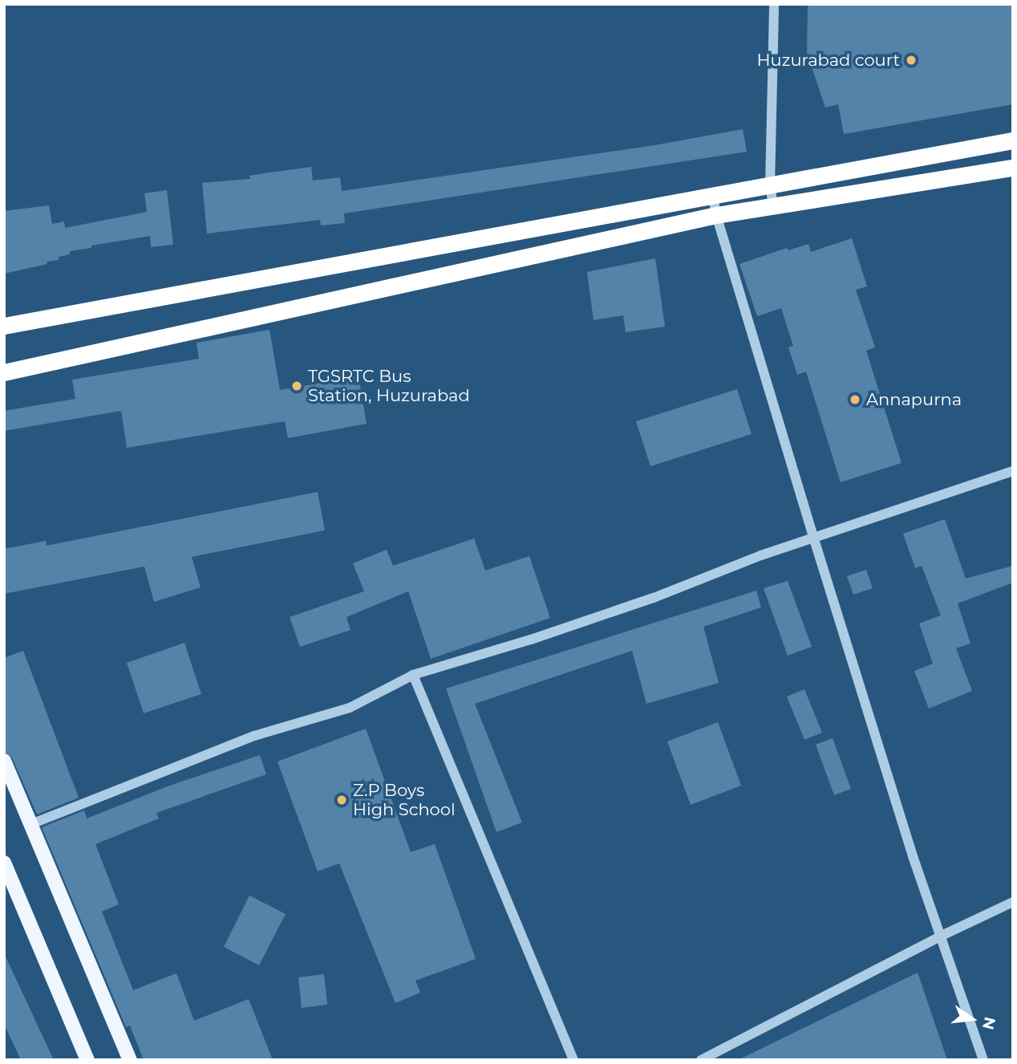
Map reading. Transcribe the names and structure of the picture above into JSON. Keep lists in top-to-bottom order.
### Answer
{
  "places": [
    "Huzurabad court",
    "TGSRTC Bus Station, Huzurabad",
    "Annapurna",
    "Z.P Boys High School"
  ],
  "north": "right"
}
